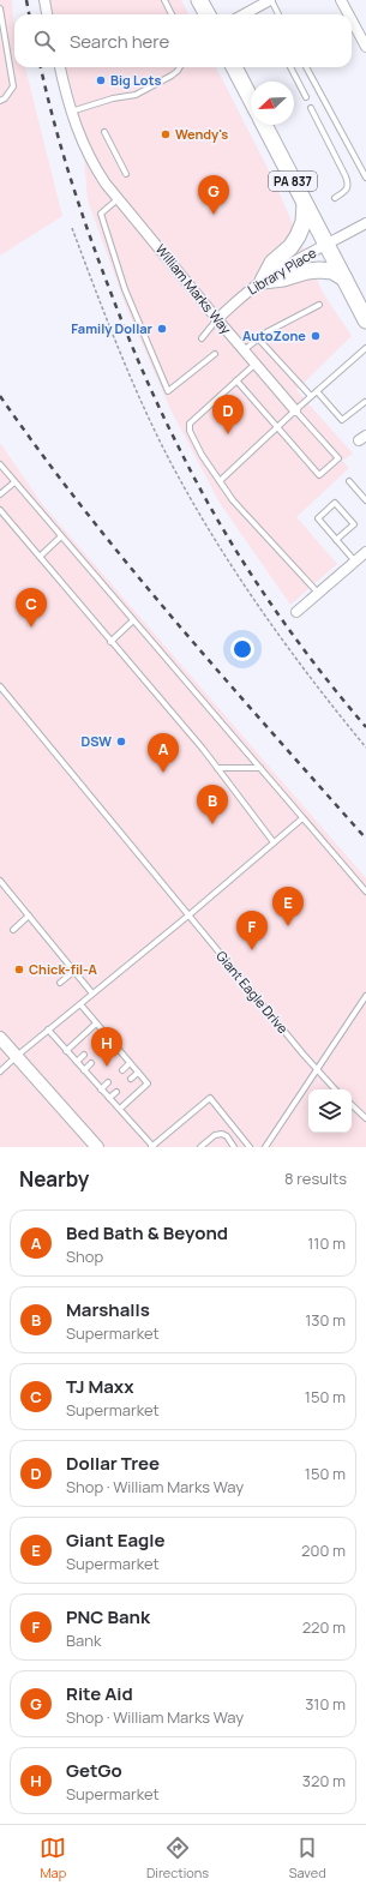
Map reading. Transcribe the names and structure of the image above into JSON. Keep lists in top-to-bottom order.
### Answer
{
  "streets": {
    "main road": ["PA 837"],
    "street": ["Library Place", "William Marks Way"],
    "lane": ["Giant Eagle Drive"]
  },
  "crossings": [
    ["PA 837", "Library Place"],
    ["Library Place", "William Marks Way"]
  ],
  "places": [
    "Big Lots",
    "Wendy's",
    "Family Dollar",
    "AutoZone",
    "DSW",
    "Chick-fil-A"
  ],
  "north": "bottom left",
  "page": {
    "search": "Search here",
    "pins": [
      "G",
      "D",
      "C",
      "A",
      "B",
      "E",
      "F",
      "H"
    ],
    "heading": ["Nearby", "8 results"],
    "list": [
      {
        "mark": "A",
        "name": "Bed Bath & Beyond",
        "note": "Shop",
        "value": "110 m"
      },
      {
        "mark": "B",
        "name": "Marshalls",
        "note": "Supermarket",
        "value": "130 m"
      },
      {
        "mark": "C",
        "name": "TJ Maxx",
        "note": "Supermarket",
        "value": "150 m"
      },
      {
        "mark": "D",
        "name": "Dollar Tree",
        "note": "Shop · William Marks Way",
        "value": "150 m"
      },
      {
        "mark": "E",
        "name": "Giant Eagle",
        "note": "Supermarket",
        "value": "200 m"
      },
      {
        "mark": "F",
        "name": "PNC Bank",
        "note": "Bank",
        "value": "220 m"
      },
      {
        "mark": "G",
        "name": "Rite Aid",
        "note": "Shop · William Marks Way",
        "value": "310 m"
      },
      {
        "mark": "H",
        "name": "GetGo",
        "note": "Supermarket",
        "value": "320 m"
      }
    ],
    "nav": ["Map", "Directions", "Saved"]
  }
}
